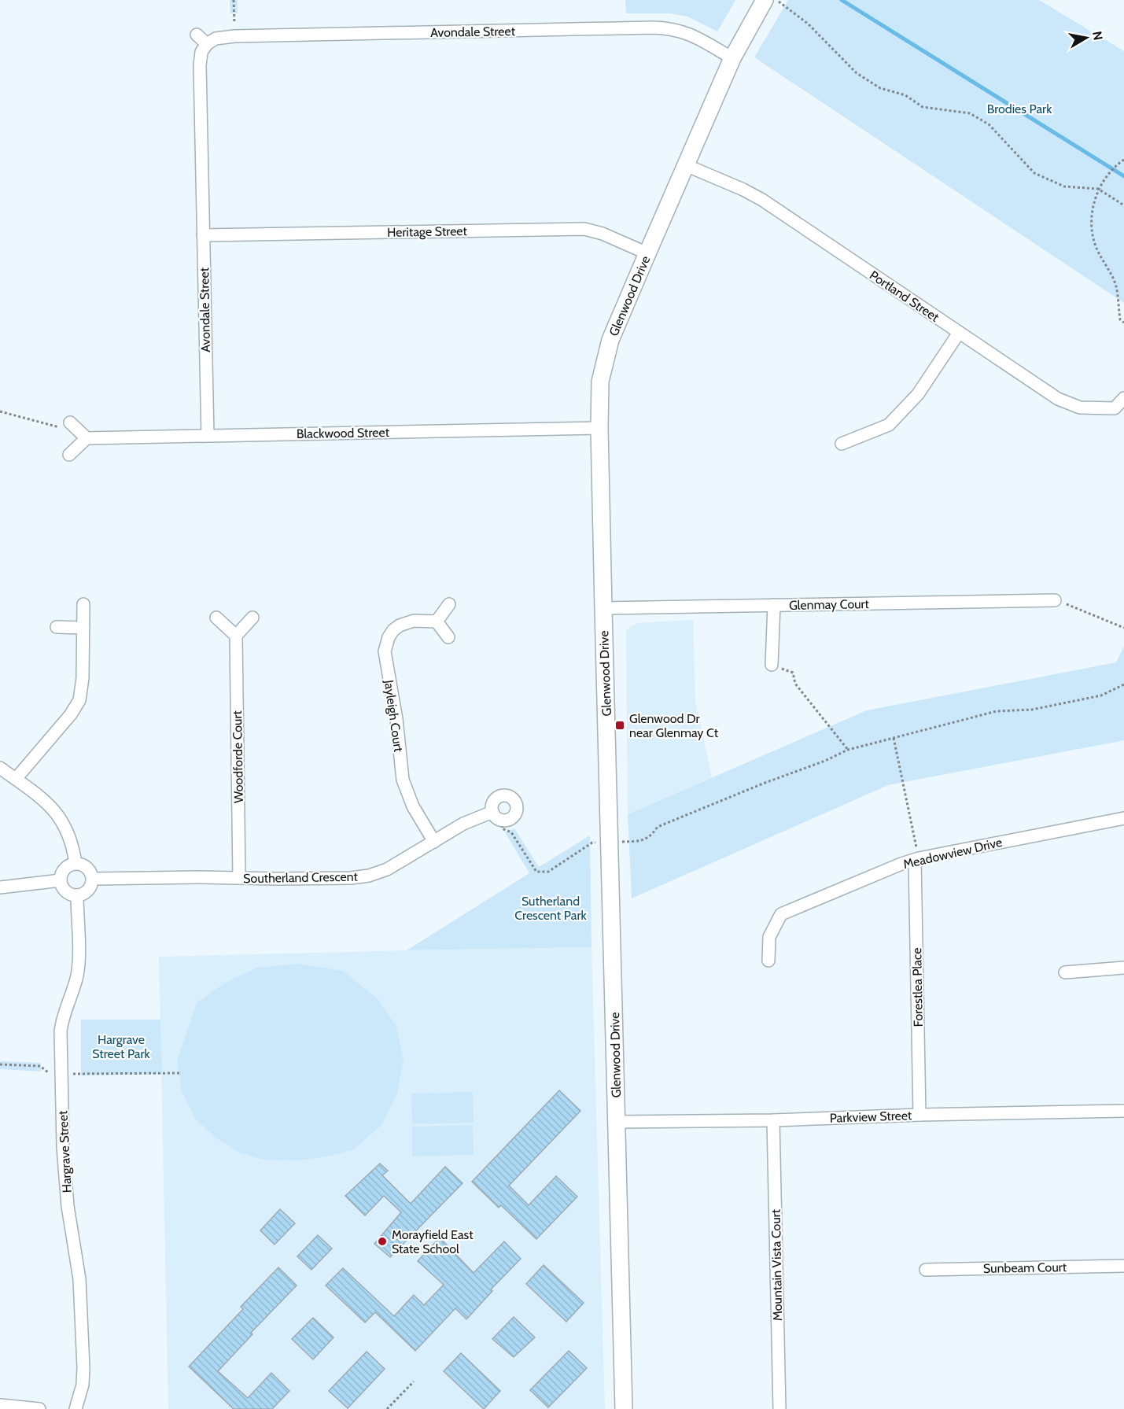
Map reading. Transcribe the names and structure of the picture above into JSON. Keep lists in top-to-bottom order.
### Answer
{
  "streets": {
    "street": [
      "Avondale Street",
      "Heritage Street",
      "Glenwood Drive",
      "Portland Street",
      "Blackwood Street",
      "Glenmay Court",
      "Jayleigh Court",
      "Woodforde Court",
      "Meadowview Drive",
      "Southerland Crescent",
      "Forestlea Place",
      "Parkview Street",
      "Hargrave Street",
      "Mountain Vista Court",
      "Sunbeam Court"
    ]
  },
  "crossings": [
    ["Avondale Street", "Heritage Street"],
    ["Avondale Street", "Glenwood Drive"],
    ["Avondale Street", "Blackwood Street"],
    ["Heritage Street", "Glenwood Drive"],
    ["Glenwood Drive", "Portland Street"],
    ["Glenwood Drive", "Blackwood Street"],
    ["Glenwood Drive", "Glenmay Court"],
    ["Glenwood Drive", "Parkview Street"],
    ["Jayleigh Court", "Southerland Crescent"],
    ["Woodforde Court", "Southerland Crescent"],
    ["Meadowview Drive", "Forestlea Place"],
    ["Southerland Crescent", "Hargrave Street"],
    ["Forestlea Place", "Parkview Street"],
    ["Parkview Street", "Mountain Vista Court"]
  ],
  "parks": ["Brodies Park", "Sutherland Crescent Park", "Hargrave Street Park"],
  "places": {
    "transit": ["Glenwood Dr near Glenmay Ct"],
    "other": ["Morayfield East State School"]
  },
  "north": "right"
}
